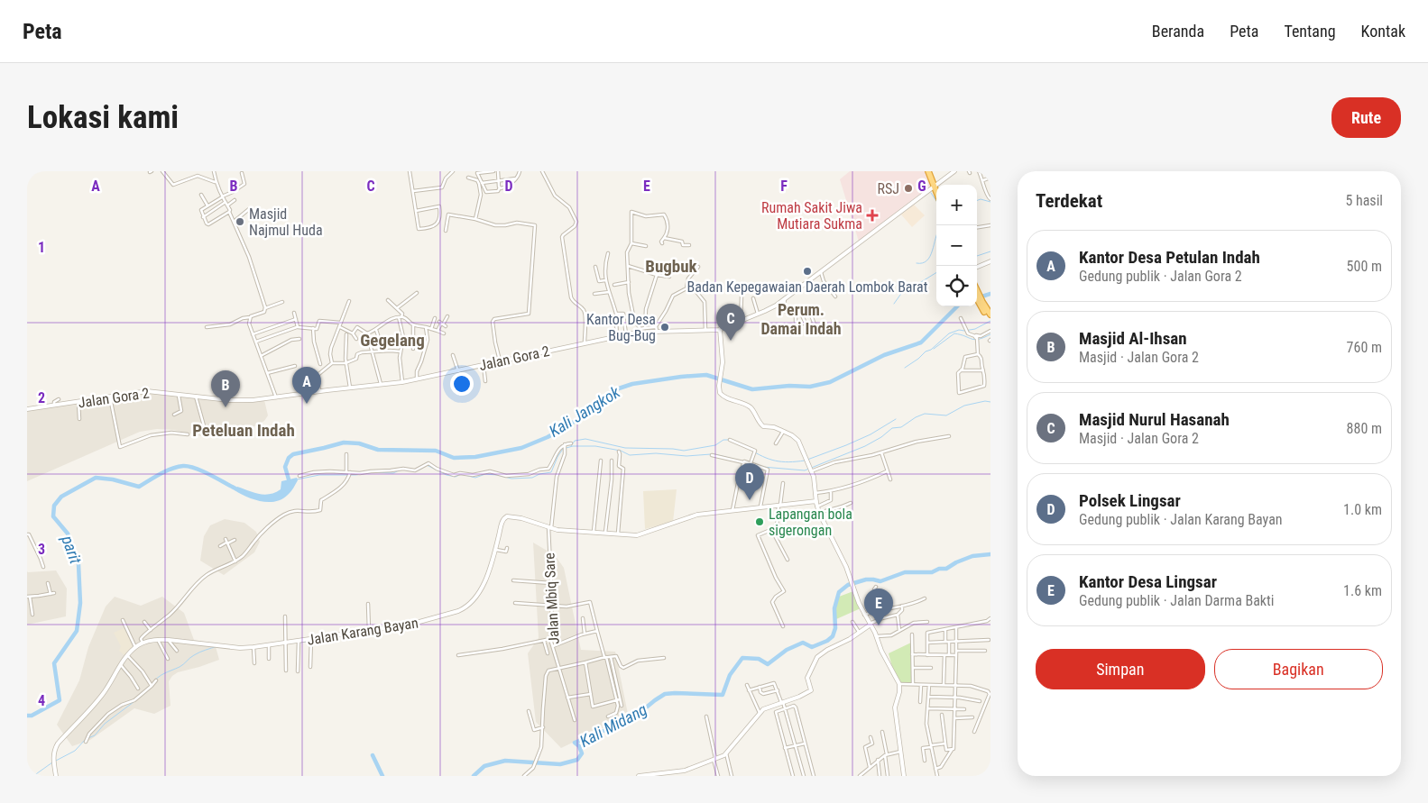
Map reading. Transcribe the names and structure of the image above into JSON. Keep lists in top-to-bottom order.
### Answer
{
  "streets": {
    "street": ["Jalan Gora 2", "Jalan Mbiq Sare", "Jalan Karang Bayan"]
  },
  "crossings": [
    ["Jalan Mbiq Sare", "Jalan Karang Bayan"]
  ],
  "districts": [
    "Bugbuk",
    "Perum. Damai Indah",
    "Gegelang",
    "Peteluan Indah"
  ],
  "water": ["Kali Jangkok", "parit", "Kali Midang"],
  "places": {
    "other": [
      "RSJ",
      "Masjid Najmul Huda",
      "Badan Kepegawaian Daerah Lombok Barat",
      "Kantor Desa Bug-Bug",
      "Lapangan bola sigerongan"
    ],
    "health": ["Rumah Sakit Jiwa Mutiara Sukma"]
  },
  "page": {
    "header": "Peta",
    "nav": [
      "Beranda",
      "Peta",
      "Tentang",
      "Kontak"
    ],
    "buttons": [
      "Rute",
      ["Simpan", "Bagikan"]
    ],
    "title": "Lokasi kami",
    "heading": ["Terdekat", "5 hasil"],
    "map_buttons": ["+", "−"],
    "list": [
      {
        "mark": "A",
        "name": "Kantor Desa Petulan Indah",
        "note": "Gedung publik · Jalan Gora 2",
        "value": "500 m"
      },
      {
        "mark": "B",
        "name": "Masjid Al-Ihsan",
        "note": "Masjid · Jalan Gora 2",
        "value": "760 m"
      },
      {
        "mark": "C",
        "name": "Masjid Nurul Hasanah",
        "note": "Masjid · Jalan Gora 2",
        "value": "880 m"
      },
      {
        "mark": "D",
        "name": "Polsek Lingsar",
        "note": "Gedung publik · Jalan Karang Bayan",
        "value": "1.0 km"
      },
      {
        "mark": "E",
        "name": "Kantor Desa Lingsar",
        "note": "Gedung publik · Jalan Darma Bakti",
        "value": "1.6 km"
      }
    ],
    "pins": [
      "C",
      "A",
      "B",
      "D",
      "E"
    ]
  },
  "grid": {
    "columns": [
      "A",
      "B",
      "C",
      "D",
      "E",
      "F",
      "G"
    ],
    "rows": [
      "1",
      "2",
      "3",
      "4"
    ]
  }
}
